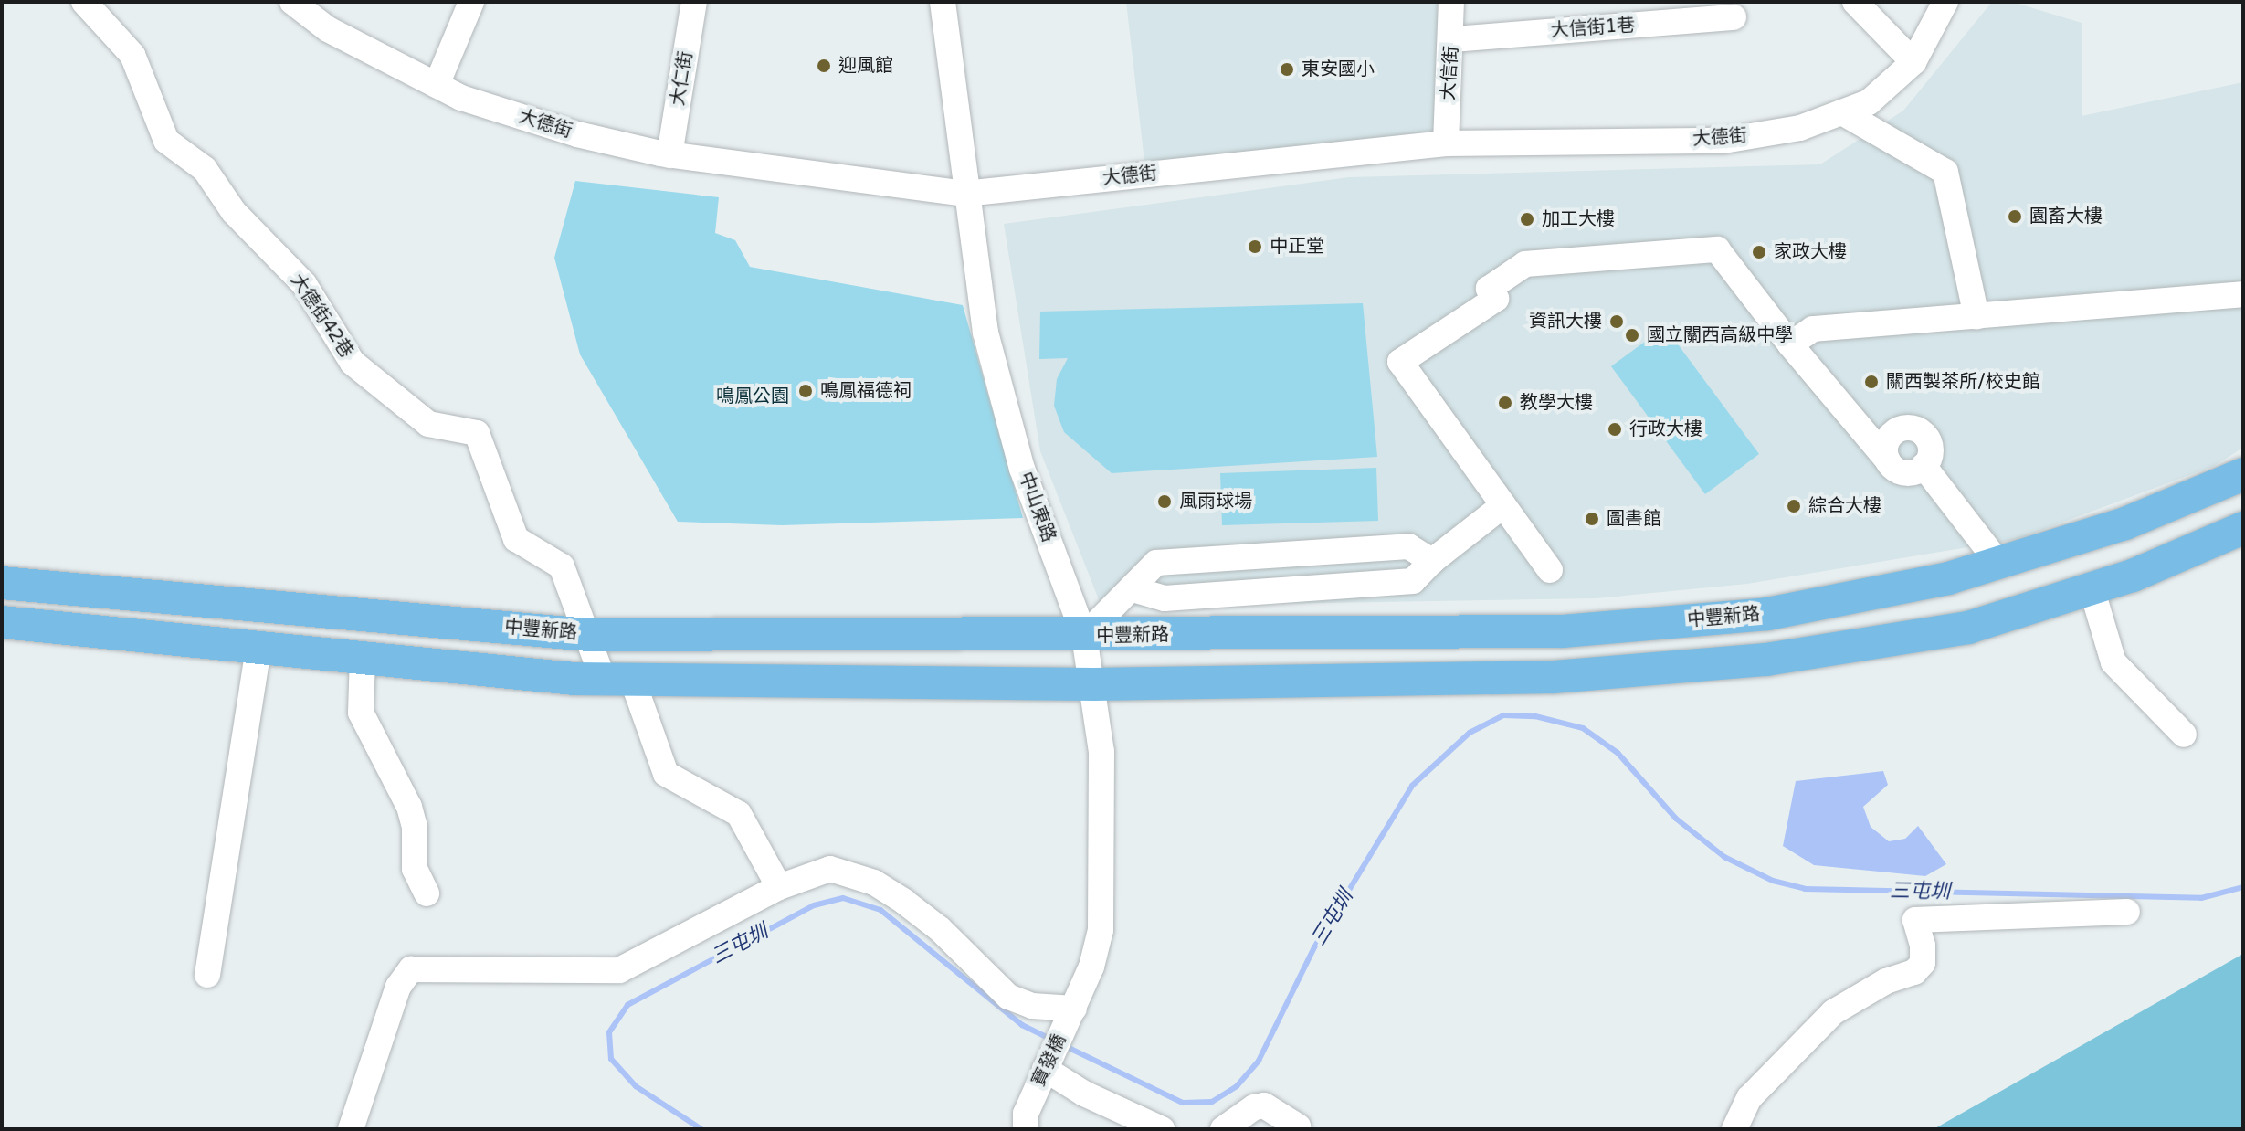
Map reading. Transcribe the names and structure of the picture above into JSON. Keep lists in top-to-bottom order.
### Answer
{
  "streets": {
    "main road": ["中豐新路"],
    "street": [
      "大信街1巷",
      "大信街",
      "大仁街",
      "大德街",
      "大德街42巷",
      "中山東路",
      "寶發橋"
    ]
  },
  "crossings": [
    ["大信街1巷", "大信街"],
    ["大信街", "大德街"],
    ["大仁街", "大德街"],
    ["大德街", "中山東路"],
    ["大德街42巷", "中豐新路"],
    ["中山東路", "中豐新路"],
    ["中山東路", "寶發橋"]
  ],
  "water": ["三屯圳"],
  "parks": ["鳴鳳公園"],
  "places": [
    "迎風館",
    "東安國小",
    "園畜大樓",
    "加工大樓",
    "中正堂",
    "家政大樓",
    "資訊大樓",
    "國立關西高級中學",
    "關西製茶所/校史館",
    "鳴鳳福德祠",
    "教學大樓",
    "行政大樓",
    "風雨球場",
    "綜合大樓",
    "圖書館"
  ]
}
